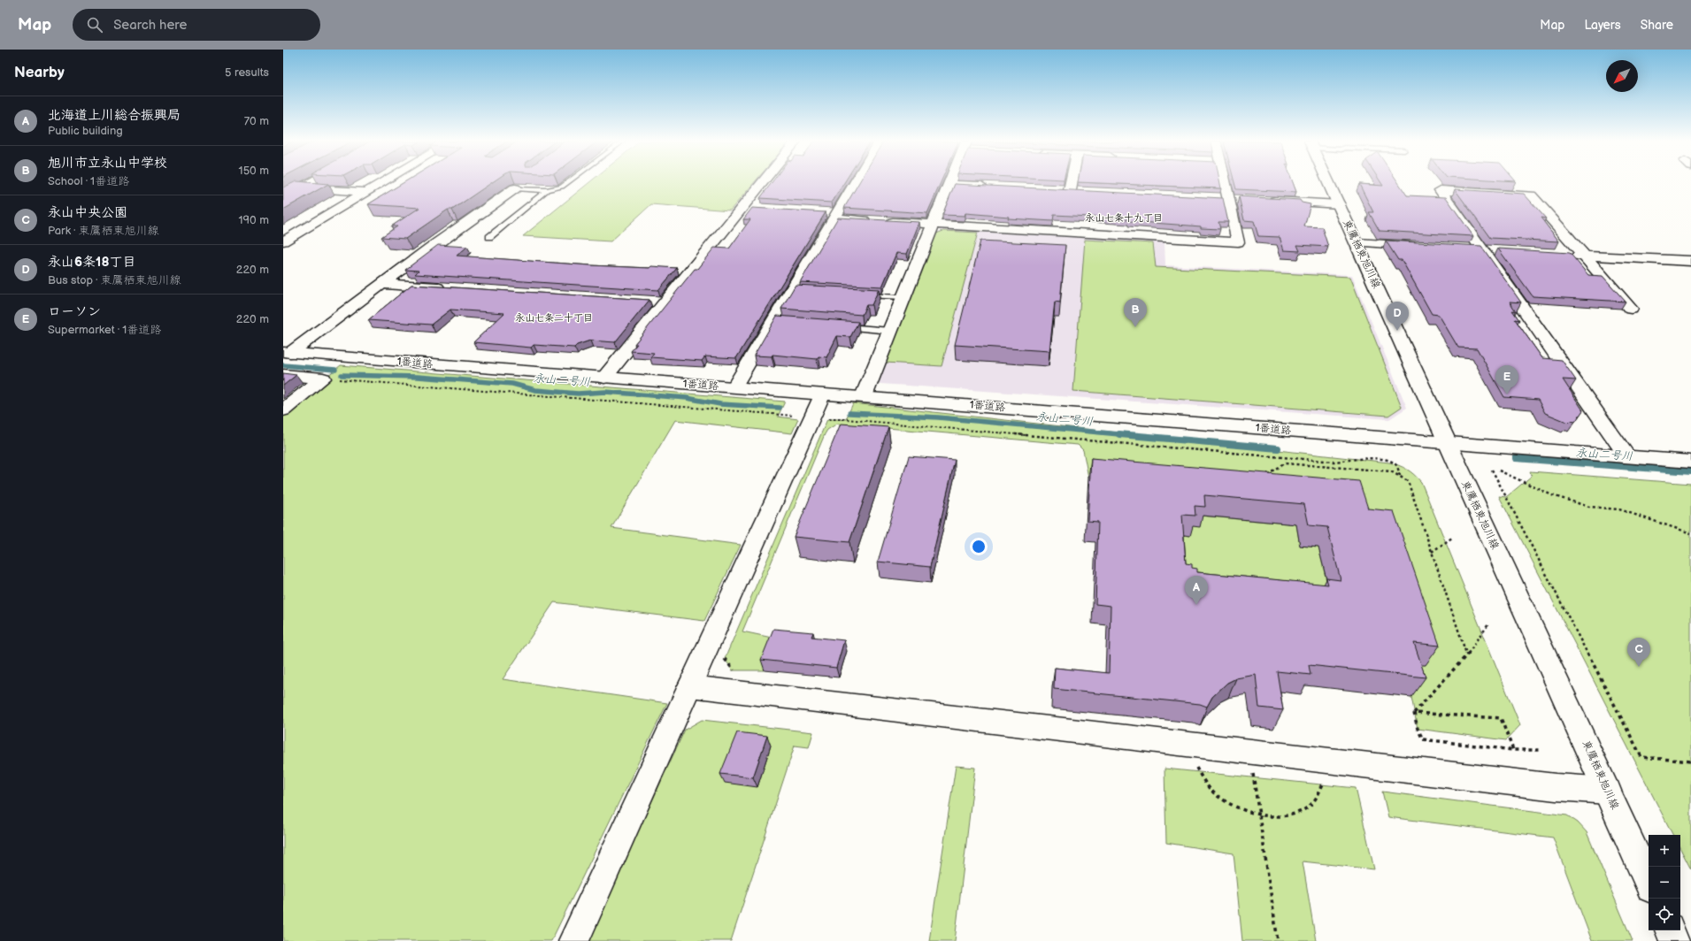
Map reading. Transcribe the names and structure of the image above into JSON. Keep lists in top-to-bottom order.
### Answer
{
  "streets": {
    "street": ["東鷹栖東旭川線", "1番道路"]
  },
  "crossings": [
    ["東鷹栖東旭川線", "1番道路"]
  ],
  "districts": ["永山七条十九丁目", "永山七条二十丁目"],
  "water": ["永山二号川"],
  "north": "bottom left",
  "page": {
    "header": "Map",
    "search": "Search here",
    "nav": ["Map", "Layers", "Share"],
    "heading": ["Nearby", "5 results"],
    "list": [
      {
        "mark": "A",
        "name": "北海道上川総合振興局",
        "note": "Public building",
        "value": "70 m"
      },
      {
        "mark": "B",
        "name": "旭川市立永山中学校",
        "note": "School · 1番道路",
        "value": "150 m"
      },
      {
        "mark": "C",
        "name": "永山中央公園",
        "note": "Park · 東鷹栖東旭川線",
        "value": "190 m"
      },
      {
        "mark": "D",
        "name": "永山6条18丁目",
        "note": "Bus stop · 東鷹栖東旭川線",
        "value": "220 m"
      },
      {
        "mark": "E",
        "name": "ローソン",
        "note": "Supermarket · 1番道路",
        "value": "220 m"
      }
    ],
    "pins": [
      "B",
      "D",
      "E",
      "A",
      "C"
    ],
    "map_buttons": ["+", "−"]
  }
}
